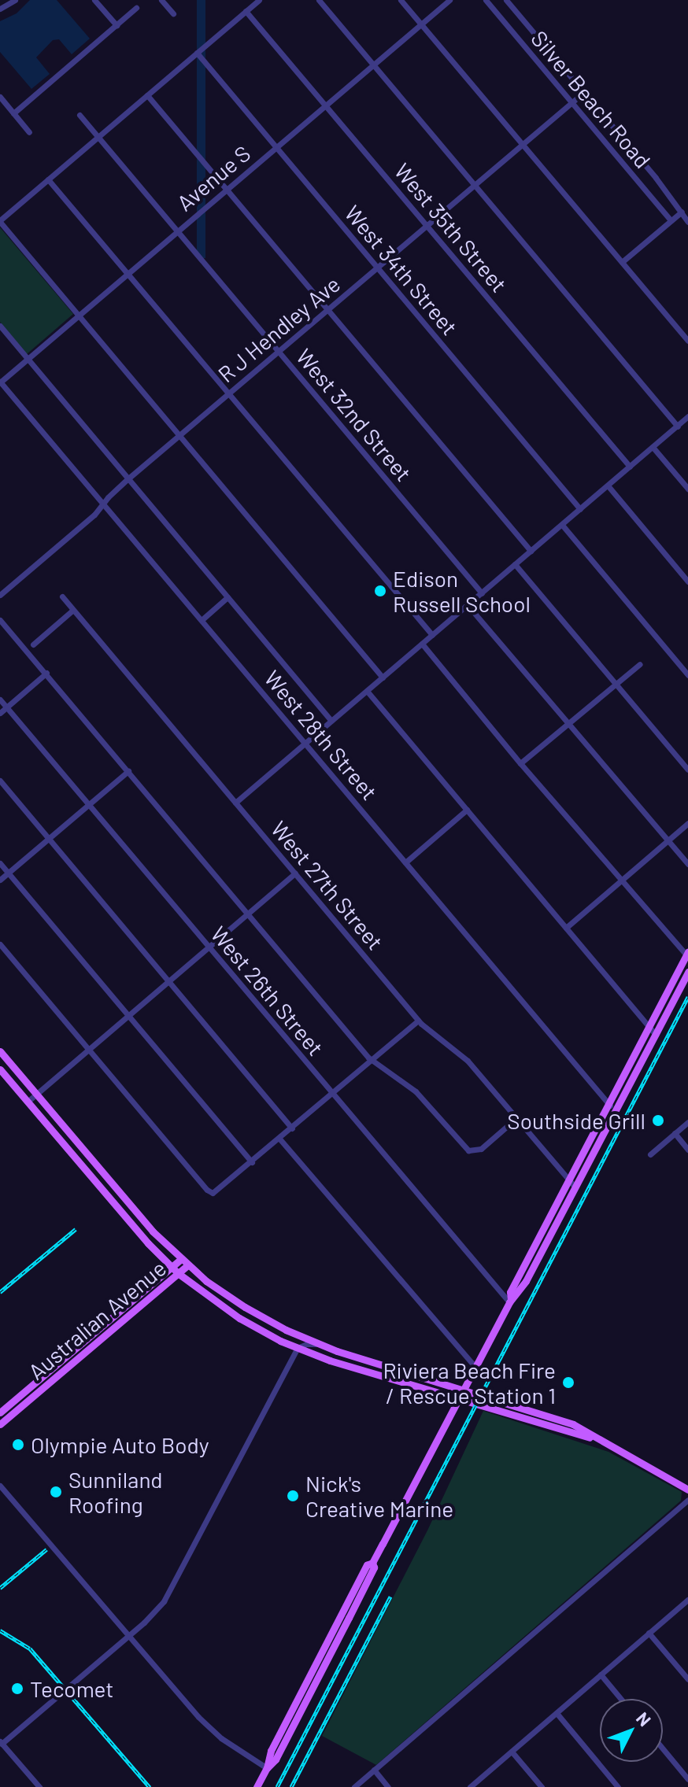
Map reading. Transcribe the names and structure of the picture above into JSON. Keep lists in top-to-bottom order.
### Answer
{
  "streets": {
    "main road": ["Australian Avenue"],
    "street": [
      "Silver Beach Road",
      "Avenue S",
      "West 35th Street",
      "West 34th Street",
      "R J Hendley Ave",
      "West 32nd Street",
      "West 28th Street",
      "West 27th Street",
      "West 26th Street"
    ]
  },
  "crossings": [
    ["Silver Beach Road", "R J Hendley Ave"],
    ["Avenue S", "West 35th Street"],
    ["Avenue S", "West 34th Street"],
    ["Avenue S", "West 32nd Street"],
    ["Avenue S", "West 28th Street"],
    ["West 35th Street", "R J Hendley Ave"],
    ["West 34th Street", "R J Hendley Ave"],
    ["R J Hendley Ave", "West 32nd Street"],
    ["R J Hendley Ave", "West 28th Street"]
  ],
  "places": [
    "Edison Russell School",
    "Southside Grill",
    "Riviera Beach Fire / Rescue Station 1",
    "Olympie Auto Body",
    "Sunniland Roofing",
    "Nick's Creative Marine",
    "Tecomet"
  ],
  "north": "top right"
}
